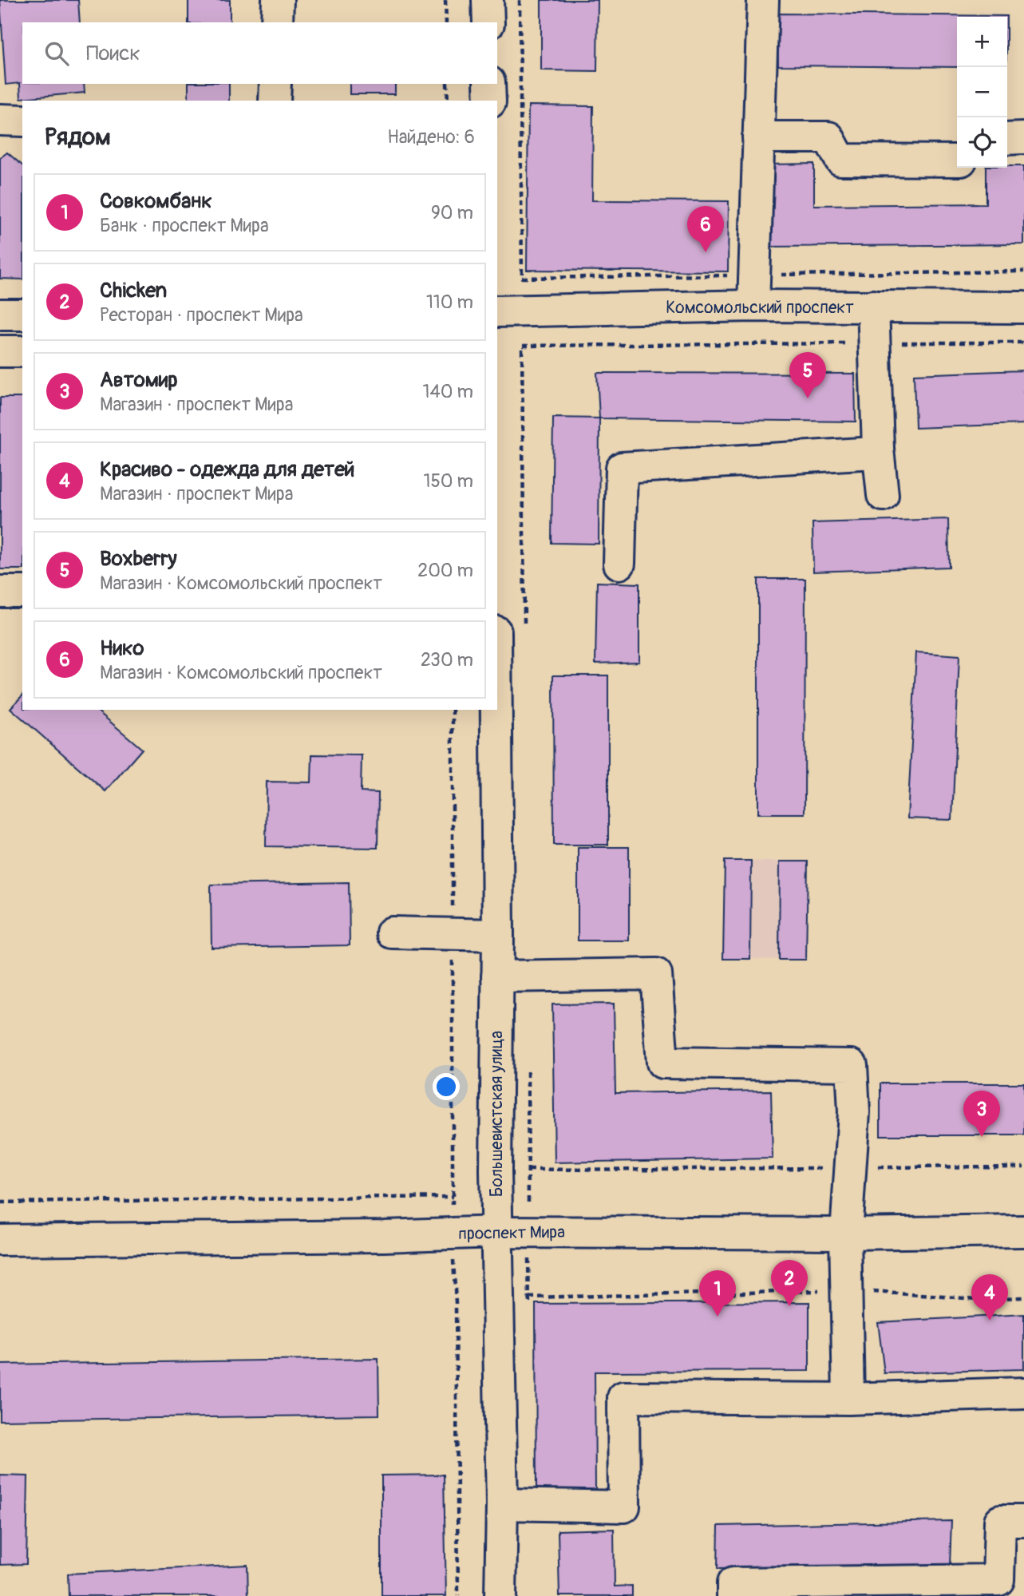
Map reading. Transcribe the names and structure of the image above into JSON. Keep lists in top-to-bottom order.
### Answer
{
  "streets": {
    "street": ["Комсомольский проспект", "Большевистская улица", "проспект Мира"]
  },
  "crossings": [
    ["Большевистская улица", "проспект Мира"]
  ],
  "page": {
    "map_buttons": ["+", "−"],
    "search": "Поиск",
    "heading": ["Рядом", "Найдено: 6"],
    "list": [
      {
        "mark": "1",
        "name": "Совкомбанк",
        "note": "Банк · проспект Мира",
        "value": "90 m"
      },
      {
        "mark": "2",
        "name": "Chicken",
        "note": "Ресторан · проспект Мира",
        "value": "110 m"
      },
      {
        "mark": "3",
        "name": "Автомир",
        "note": "Магазин · проспект Мира",
        "value": "140 m"
      },
      {
        "mark": "4",
        "name": "Красиво - одежда для детей",
        "note": "Магазин · проспект Мира",
        "value": "150 m"
      },
      {
        "mark": "5",
        "name": "Boxberry",
        "note": "Магазин · Комсомольский проспект",
        "value": "200 m"
      },
      {
        "mark": "6",
        "name": "Нико",
        "note": "Магазин · Комсомольский проспект",
        "value": "230 m"
      }
    ],
    "pins": [
      "6",
      "5",
      "3",
      "2",
      "1",
      "4"
    ]
  }
}
